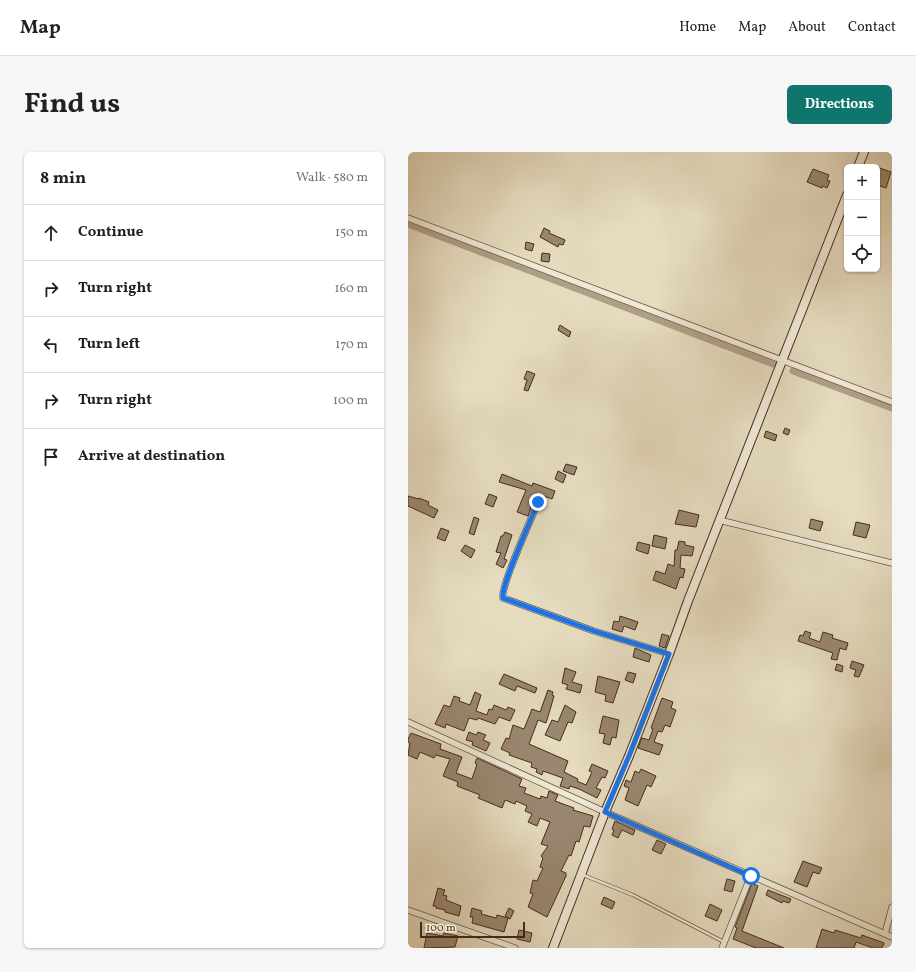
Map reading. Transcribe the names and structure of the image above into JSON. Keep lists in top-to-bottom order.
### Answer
{
  "scale_bar": "100 m",
  "page": {
    "header": "Map",
    "nav": [
      "Home",
      "Map",
      "About",
      "Contact"
    ],
    "title": "Find us",
    "buttons": "Directions",
    "heading": ["8 min", "Walk · 580 m"],
    "map_buttons": ["+", "−"],
    "list": [
      ["Continue", "150 m"],
      ["Turn right", "160 m"],
      ["Turn left", "170 m"],
      ["Turn right", "100 m"],
      "Arrive at destination"
    ],
    "scale": "100 m"
  }
}
